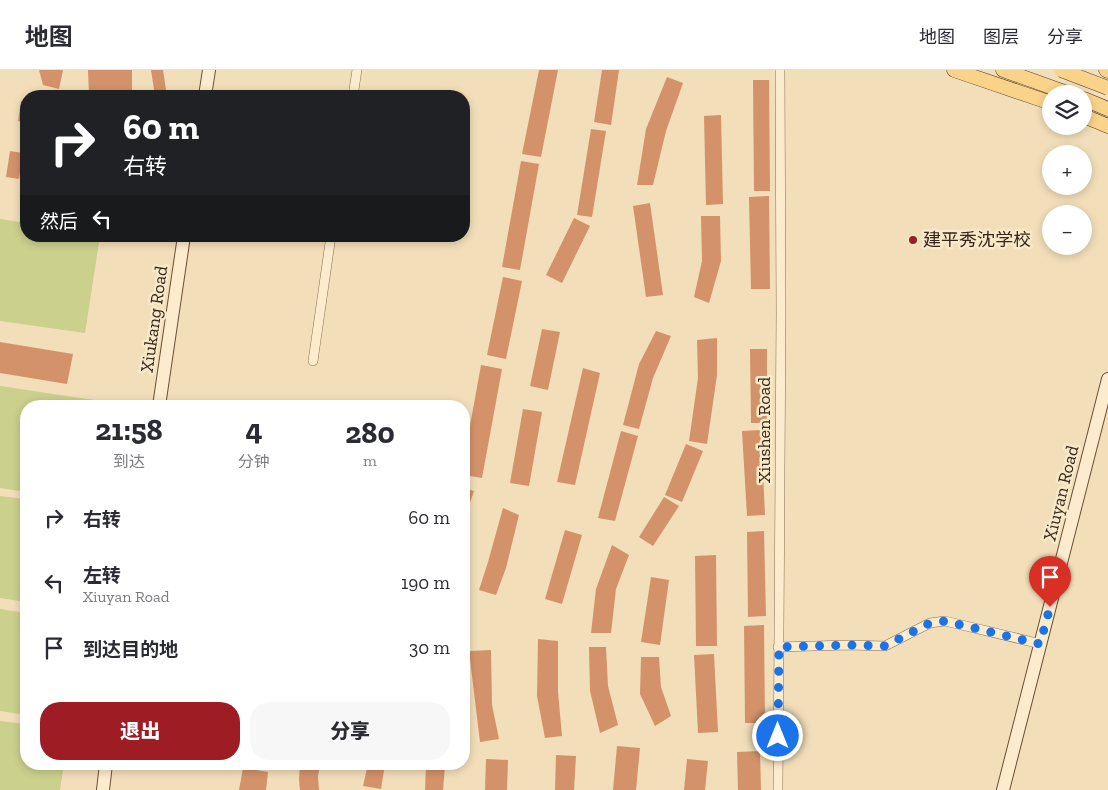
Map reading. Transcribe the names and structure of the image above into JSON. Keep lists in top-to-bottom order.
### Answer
{
  "streets": {
    "main road": ["Xiukang Road", "Xiuyan Road"],
    "street": ["Xiushen Road"]
  },
  "places": ["建平秀沈学校"],
  "page": {
    "header": "地图",
    "nav": ["地图", "图层", "分享"],
    "map_buttons": ["+", "−"],
    "turn": ["60 m", "右转"],
    "then": "然后",
    "eta": [
      "21:58",
      "到达",
      "4",
      "分钟",
      "280",
      "m"
    ],
    "list": [
      {
        "name": "右转",
        "value": "60 m"
      },
      {
        "name": "左转",
        "note": "Xiuyan Road",
        "value": "190 m"
      },
      {
        "name": "到达目的地",
        "value": "30 m"
      }
    ],
    "buttons": ["退出", "分享"]
  }
}
